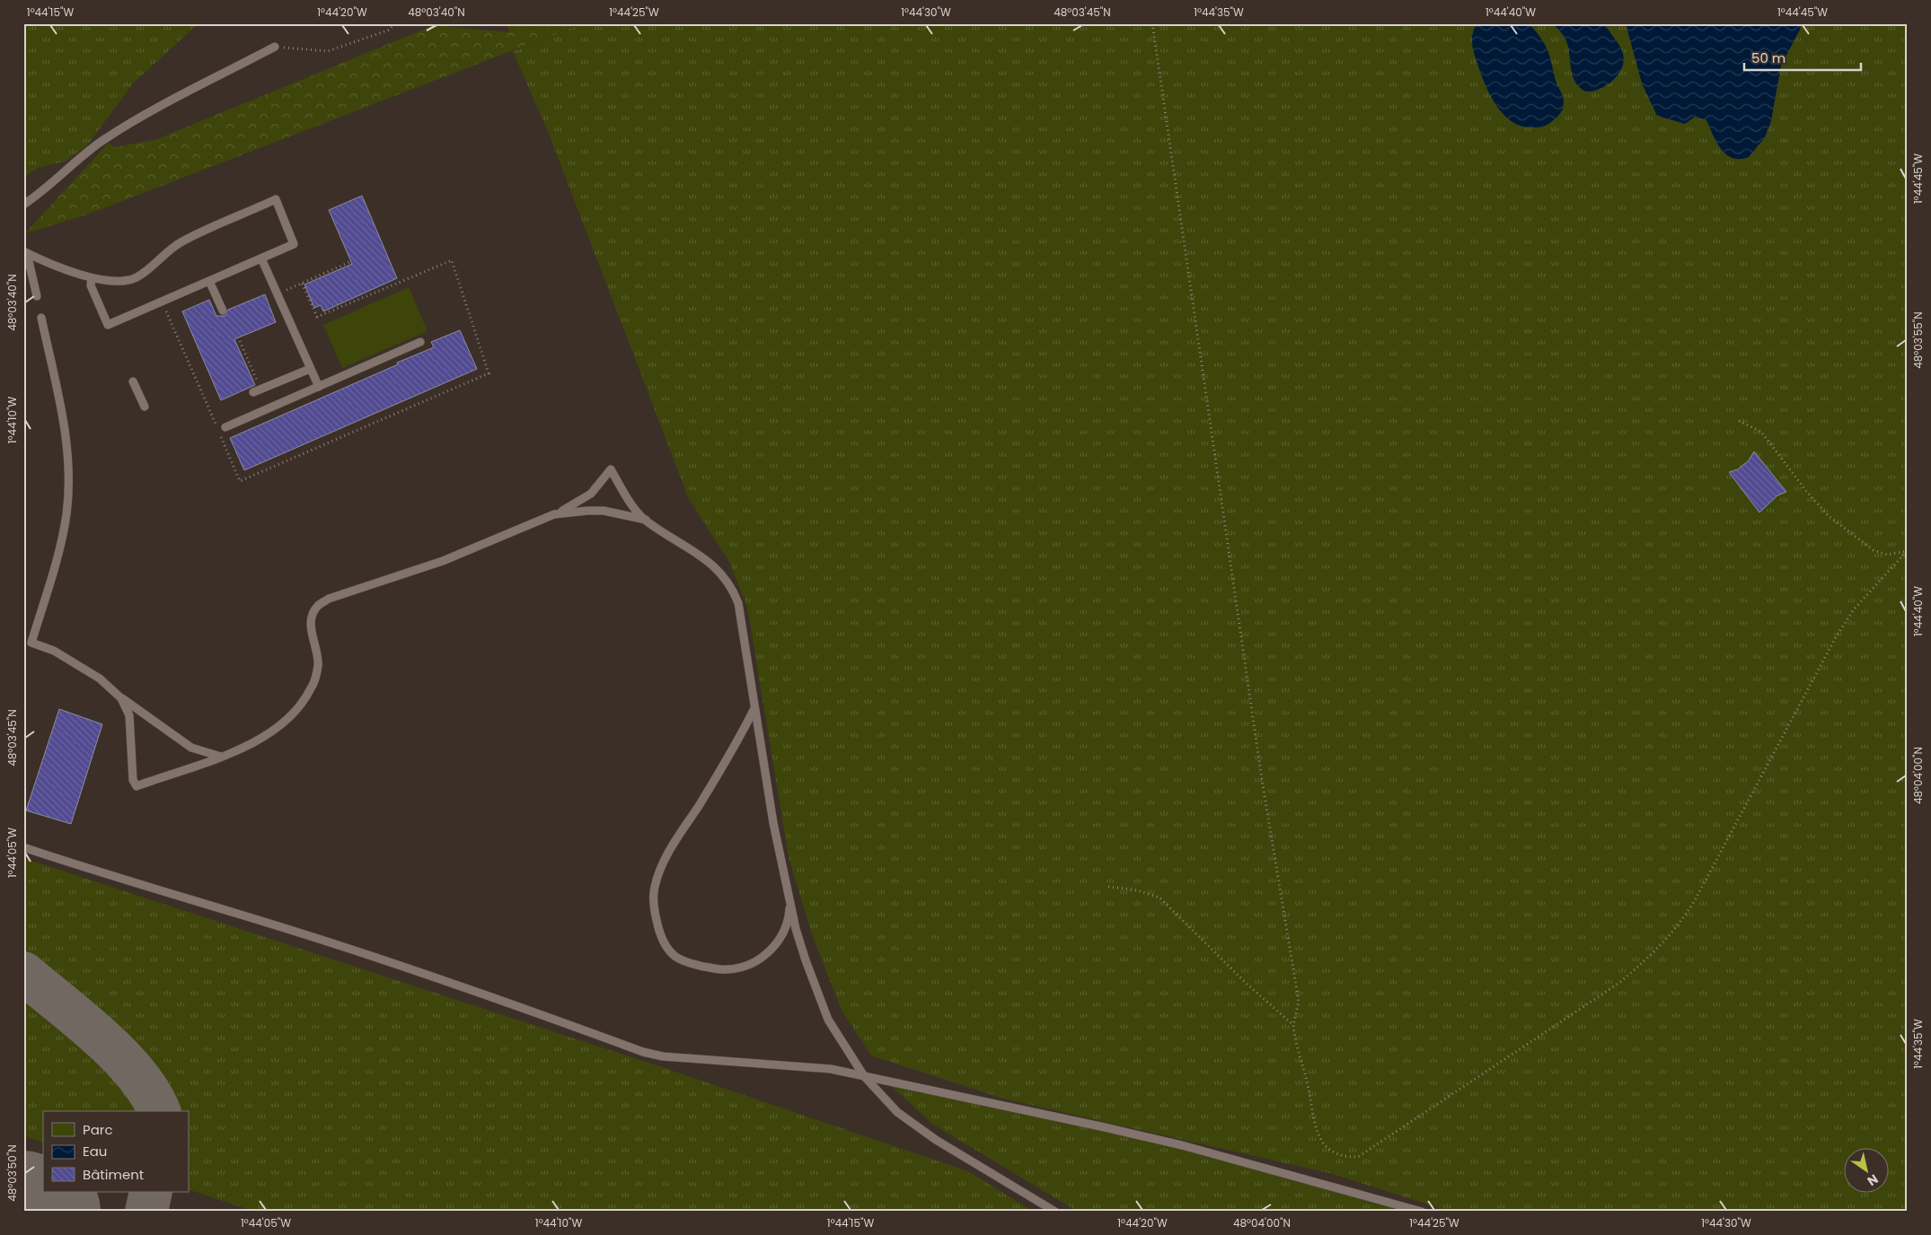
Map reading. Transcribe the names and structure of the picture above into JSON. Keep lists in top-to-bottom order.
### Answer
{
  "legend": ["Parc", "Eau", "Bâtiment"],
  "scale_bar": "50 m",
  "north": "bottom right",
  "coordinates": [
    "1°44'15\"W",
    "1°44'20\"W",
    "48°03'40\"N",
    "1°44'25\"W",
    "1°44'30\"W",
    "48°03'45\"N",
    "1°44'35\"W",
    "1°44'40\"W",
    "1°44'45\"W",
    "48°03'55\"N",
    "1°44'10\"W",
    "48°04'00\"N",
    "1°44'05\"W",
    "48°03'50\"N"
  ]
}
